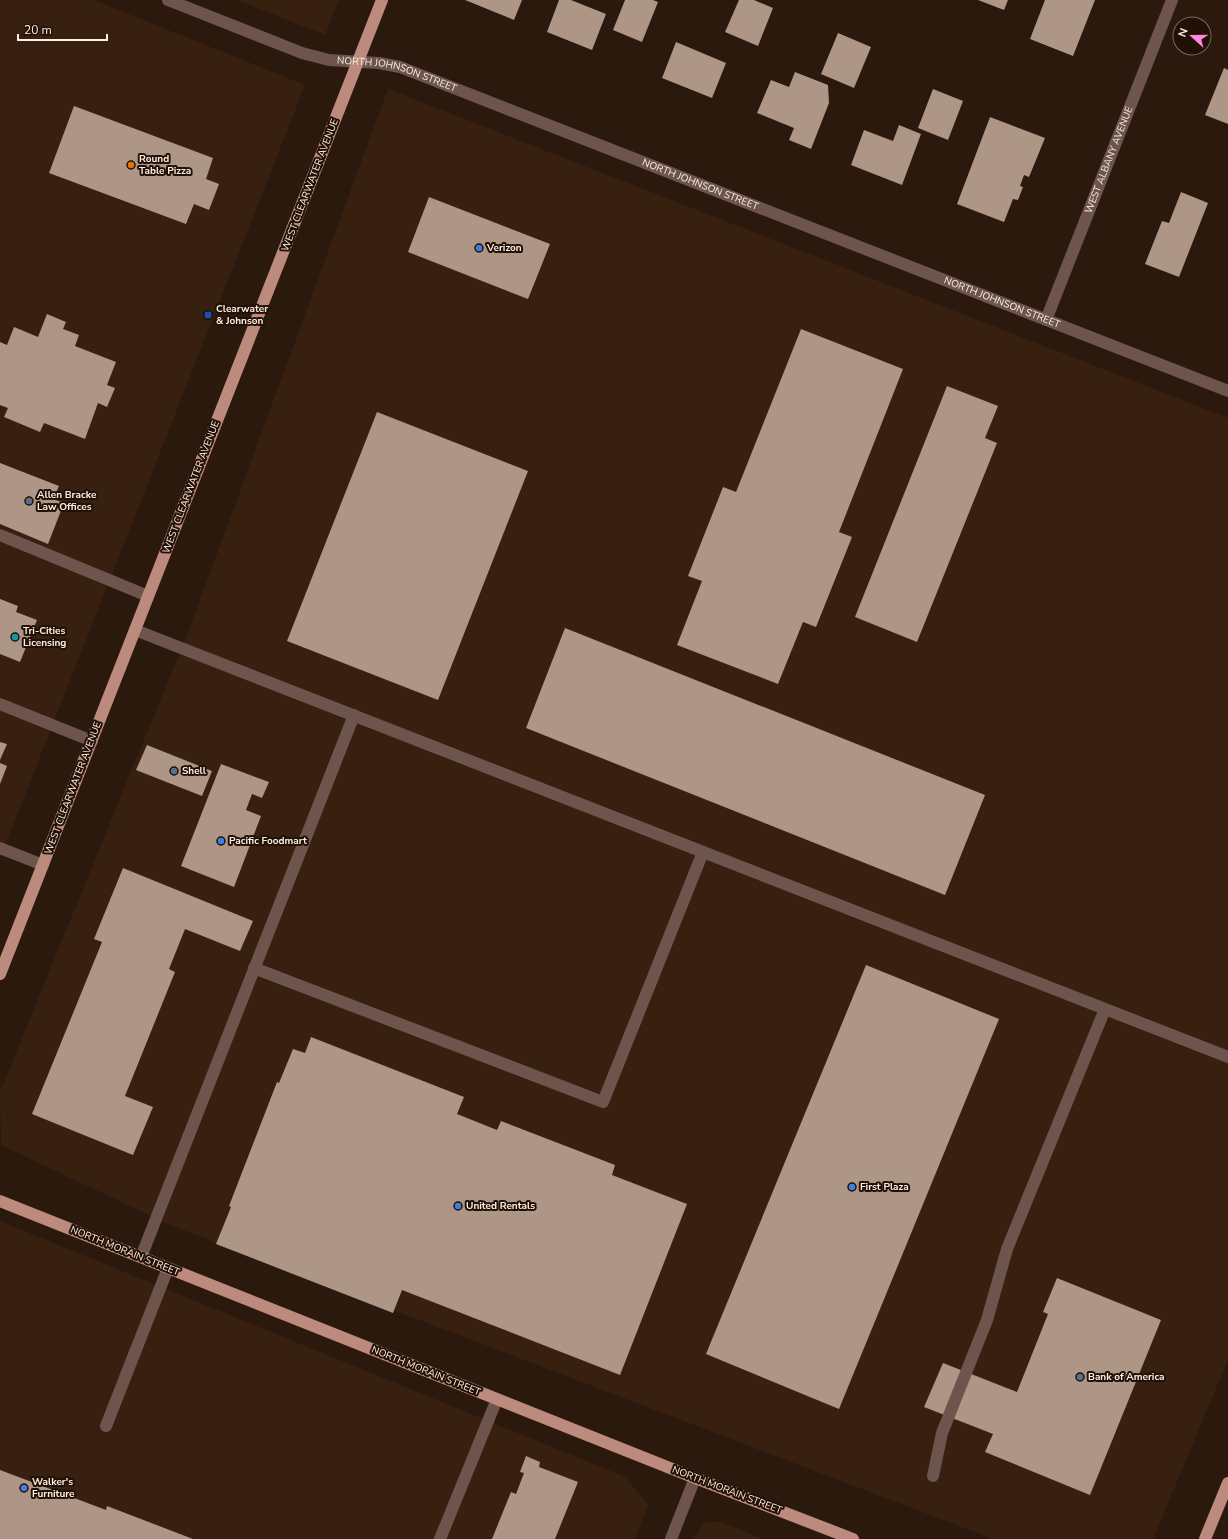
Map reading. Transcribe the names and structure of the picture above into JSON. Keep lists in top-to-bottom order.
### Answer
{
  "streets": {
    "main road": ["WEST CLEARWATER AVENUE", "NORTH MORAIN STREET"],
    "street": ["NORTH JOHNSON STREET", "WEST ALBANY AVENUE"]
  },
  "crossings": [
    ["NORTH JOHNSON STREET", "WEST ALBANY AVENUE"],
    ["NORTH JOHNSON STREET", "WEST CLEARWATER AVENUE"]
  ],
  "places": {
    "other": [
      "Round Table Pizza",
      "Verizon",
      "Allen Bracke Law Offices",
      "Tri-Cities Licensing",
      "Shell",
      "Pacific Foodmart",
      "First Plaza",
      "United Rentals",
      "Bank of America",
      "Walker's Furniture"
    ],
    "transit": ["Clearwater & Johnson"]
  },
  "scale_bar": "20 m",
  "north": "left"
}
